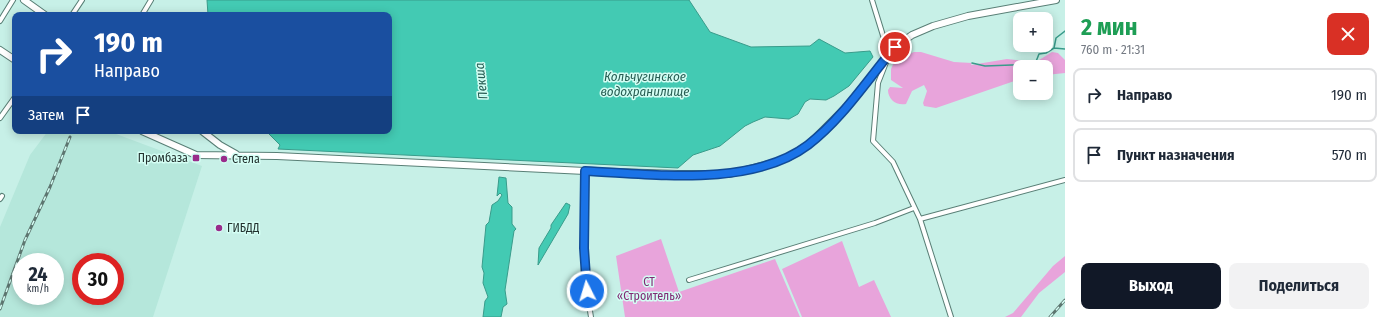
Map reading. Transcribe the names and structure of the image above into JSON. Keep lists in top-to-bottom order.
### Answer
{
  "water": ["Кольчугинское водохранилище", "Пекша"],
  "parks": ["СТ «Строитель»"],
  "places": {
    "transit": ["Промбаза"],
    "other": ["Стела", "ГИБДД"]
  },
  "page": {
    "heading": ["2 мин", "760 m · 21:31"],
    "map_buttons": ["+", "−"],
    "turn": ["190 m", "Направо"],
    "list": [
      {
        "name": "Направо",
        "value": "190 m"
      },
      {
        "name": "Пункт назначения",
        "value": "570 m"
      }
    ],
    "then": "Затем",
    "speed": "24 km/h",
    "limit": "30",
    "buttons": ["Выход", "Поделиться"]
  }
}
